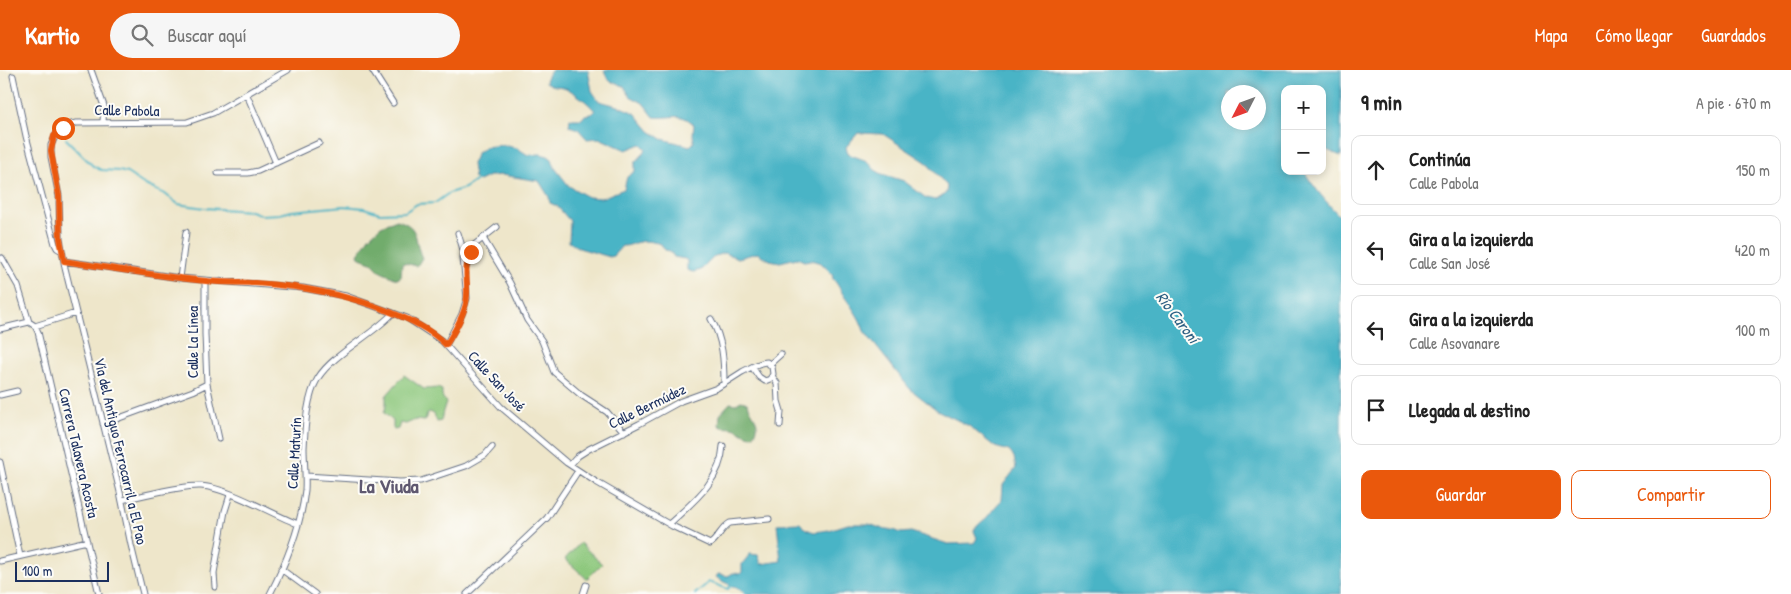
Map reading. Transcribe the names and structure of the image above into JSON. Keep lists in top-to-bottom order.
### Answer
{
  "streets": {
    "street": [
      "Calle Pabola",
      "Calle La Línea",
      "Calle San José",
      "Calle Bermúdez",
      "Vía del Antiguo Ferrocarril a El Pao",
      "Carrera Talavera Acosta",
      "Calle Maturín"
    ]
  },
  "crossings": [
    ["Calle Pabola", "Calle San José"],
    ["Calle Pabola", "Vía del Antiguo Ferrocarril a El Pao"],
    ["Calle La Línea", "Calle San José"],
    ["Calle La Línea", "Vía del Antiguo Ferrocarril a El Pao"],
    ["Calle San José", "Calle Bermúdez"],
    ["Calle San José", "Vía del Antiguo Ferrocarril a El Pao"],
    ["Calle San José", "Calle Maturín"]
  ],
  "districts": ["La Viuda"],
  "water": ["Río Caroní"],
  "scale_bar": "100 m",
  "north": "bottom left",
  "page": {
    "header": "Kartio",
    "search": "Buscar aquí",
    "nav": ["Mapa", "Cómo llegar", "Guardados"],
    "heading": ["9 min", "A pie · 670 m"],
    "map_buttons": ["+", "−"],
    "list": [
      ["Continúa", "Calle Pabola", "150 m"],
      ["Gira a la izquierda", "Calle San José", "420 m"],
      ["Gira a la izquierda", "Calle Asovanare", "100 m"],
      "Llegada al destino"
    ],
    "buttons": ["Guardar", "Compartir"],
    "scale": "100 m"
  }
}
